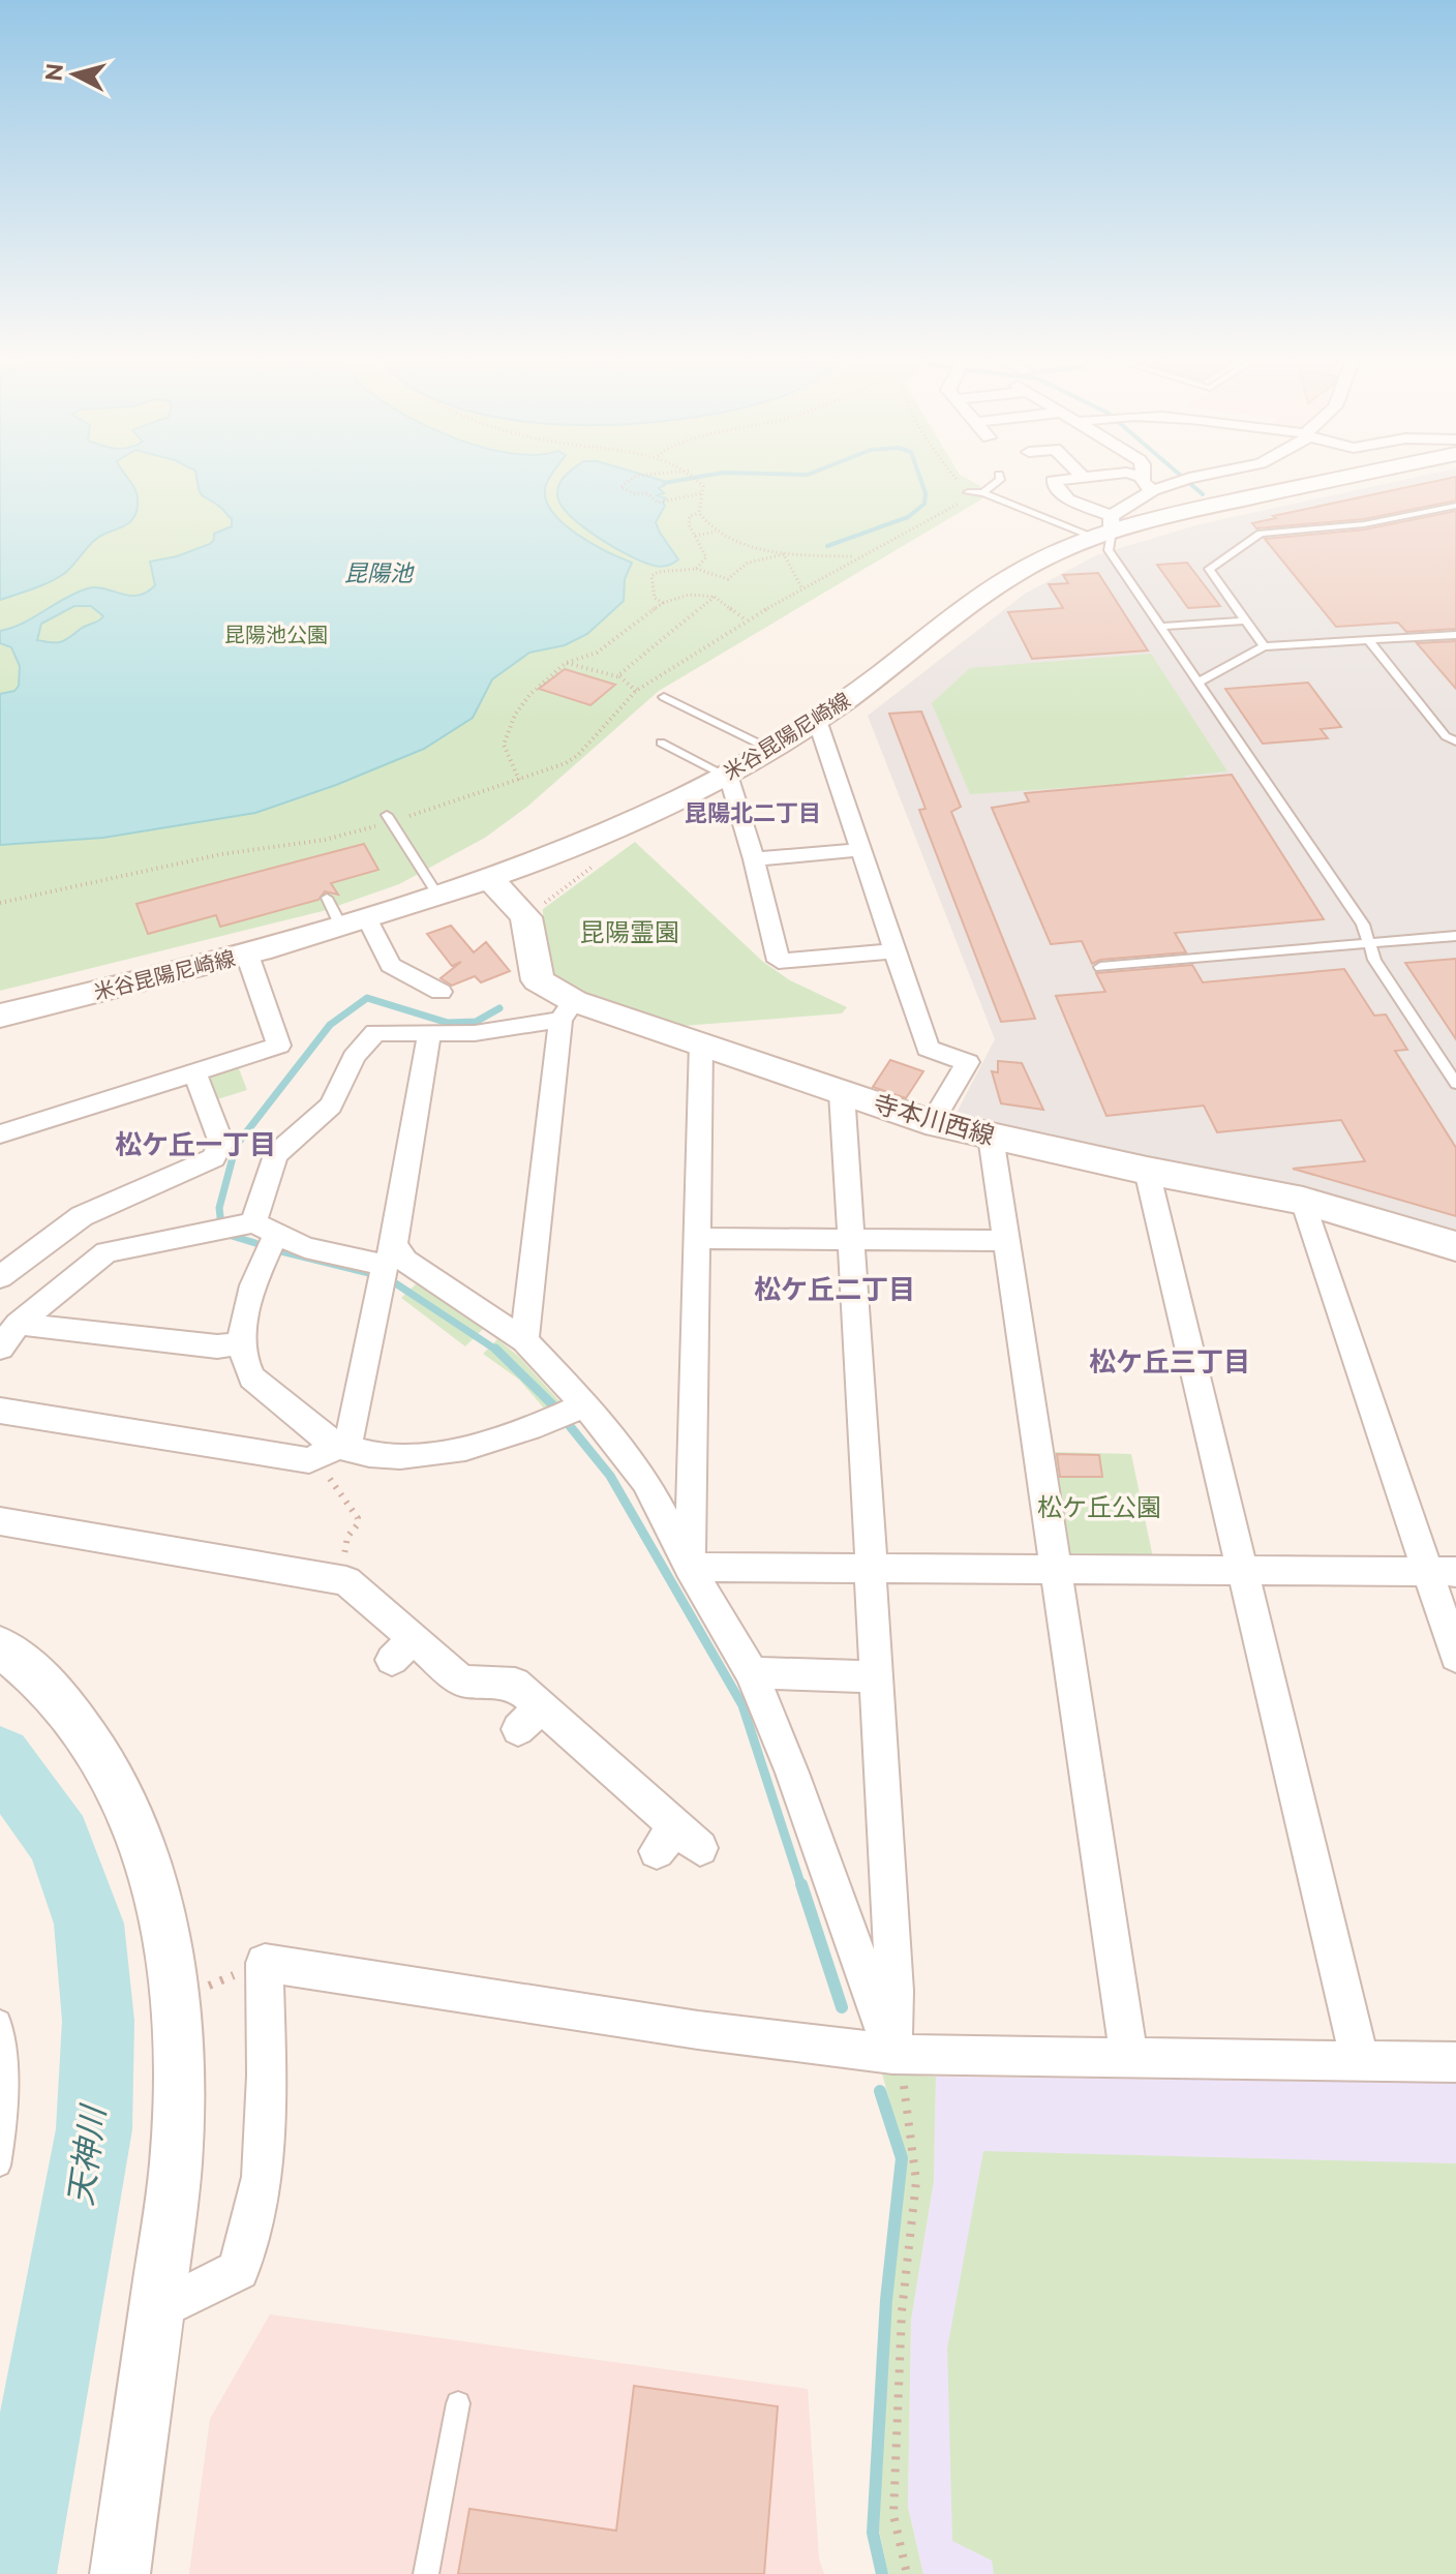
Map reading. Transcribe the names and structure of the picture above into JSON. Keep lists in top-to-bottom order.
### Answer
{
  "streets": {
    "main road": ["米谷昆陽尼崎線", "寺本川西線"]
  },
  "crossings": [
    ["米谷昆陽尼崎線", "寺本川西線"]
  ],
  "districts": [
    "昆陽北二丁目",
    "松ケ丘一丁目",
    "松ケ丘二丁目",
    "松ケ丘三丁目"
  ],
  "water": ["昆陽池", "天神川"],
  "parks": ["昆陽池公園", "昆陽霊園", "松ケ丘公園"],
  "north": "left"
}
